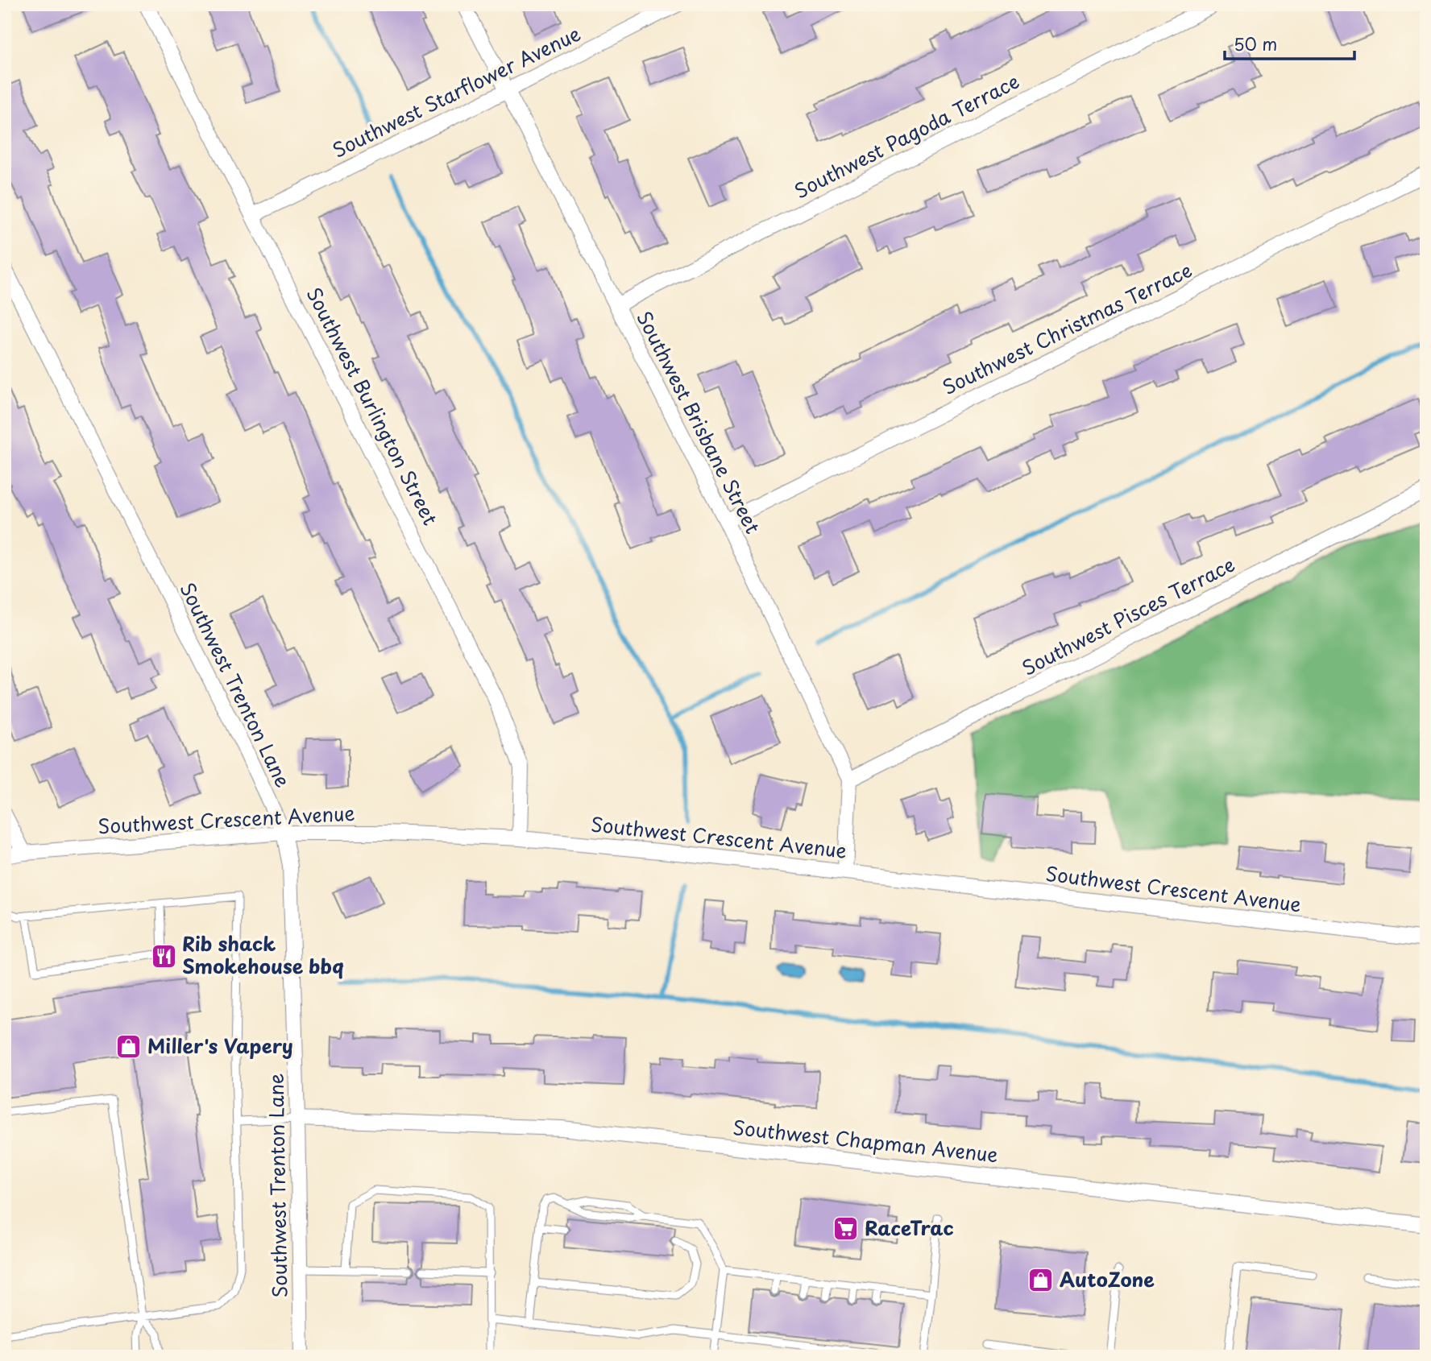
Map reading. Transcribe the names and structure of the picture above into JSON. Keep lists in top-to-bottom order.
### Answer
{
  "streets": {
    "street": [
      "Southwest Starflower Avenue",
      "Southwest Pagoda Terrace",
      "Southwest Christmas Terrace",
      "Southwest Burlington Street",
      "Southwest Brisbane Street",
      "Southwest Pisces Terrace",
      "Southwest Trenton Lane",
      "Southwest Crescent Avenue",
      "Southwest Chapman Avenue"
    ]
  },
  "crossings": [
    ["Southwest Starflower Avenue", "Southwest Burlington Street"],
    ["Southwest Starflower Avenue", "Southwest Brisbane Street"],
    ["Southwest Pagoda Terrace", "Southwest Brisbane Street"],
    ["Southwest Christmas Terrace", "Southwest Brisbane Street"],
    ["Southwest Burlington Street", "Southwest Crescent Avenue"],
    ["Southwest Brisbane Street", "Southwest Pisces Terrace"],
    ["Southwest Brisbane Street", "Southwest Crescent Avenue"],
    ["Southwest Trenton Lane", "Southwest Crescent Avenue"],
    ["Southwest Trenton Lane", "Southwest Chapman Avenue"]
  ],
  "places": {
    "restaurant": ["Rib shack Smokehouse bbq"],
    "shop": ["Miller's Vapery", "AutoZone"],
    "supermarket": ["RaceTrac"]
  },
  "scale_bar": "50 m"
}
